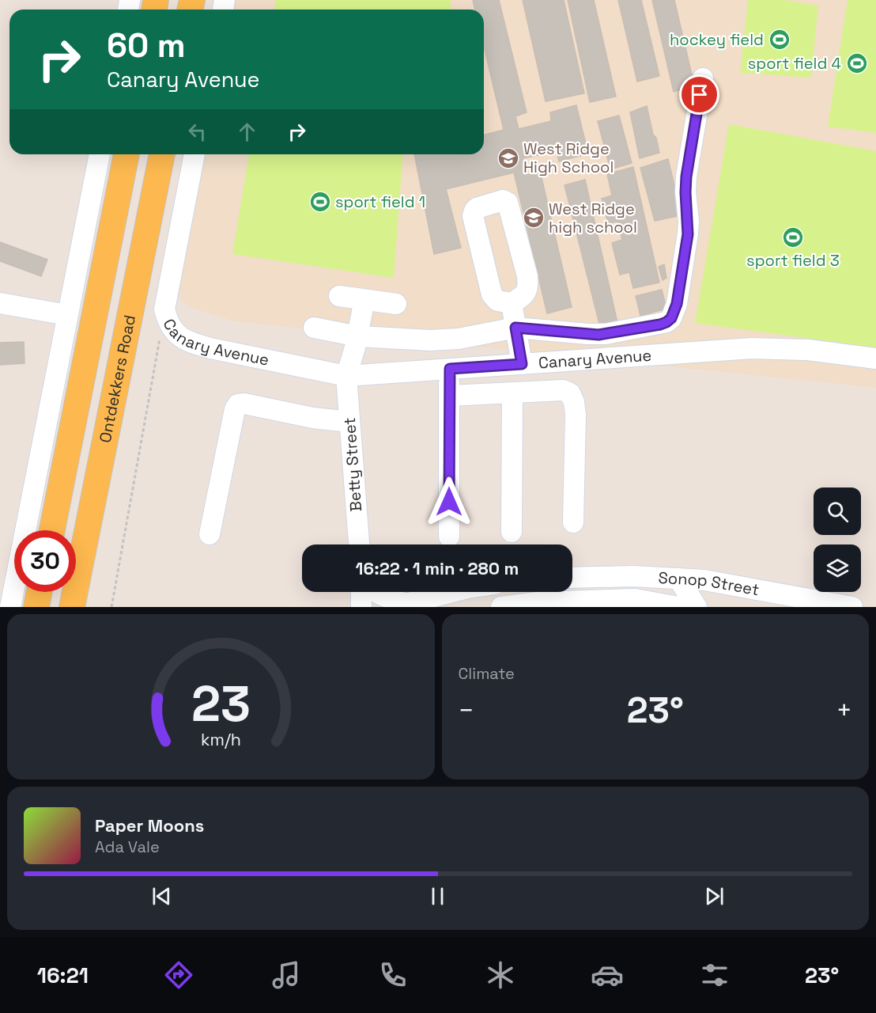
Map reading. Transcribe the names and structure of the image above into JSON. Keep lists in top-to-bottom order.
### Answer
{
  "streets": {
    "main road": ["Ontdekkers Road"],
    "street": ["Canary Avenue", "Betty Street", "Sonop Street"]
  },
  "crossings": [
    ["Canary Avenue", "Betty Street"]
  ],
  "places": {
    "sports": [
      "hockey field",
      "sport field 4",
      "sport field 1",
      "sport field 3"
    ],
    "school or university": ["West Ridge High School", "West Ridge high school"]
  },
  "page": {
    "turn": ["60 m", "Canary Avenue"],
    "limit": "30",
    "trip": "16:22 · 1 min · 280 m",
    "tile": "Climate",
    "heat": ["−", "23°", "+"],
    "song": ["Paper Moons", "Ada Vale"],
    "tabs": ["16:21", "23°"],
    "gauge": ["23", "km/h"]
  }
}
